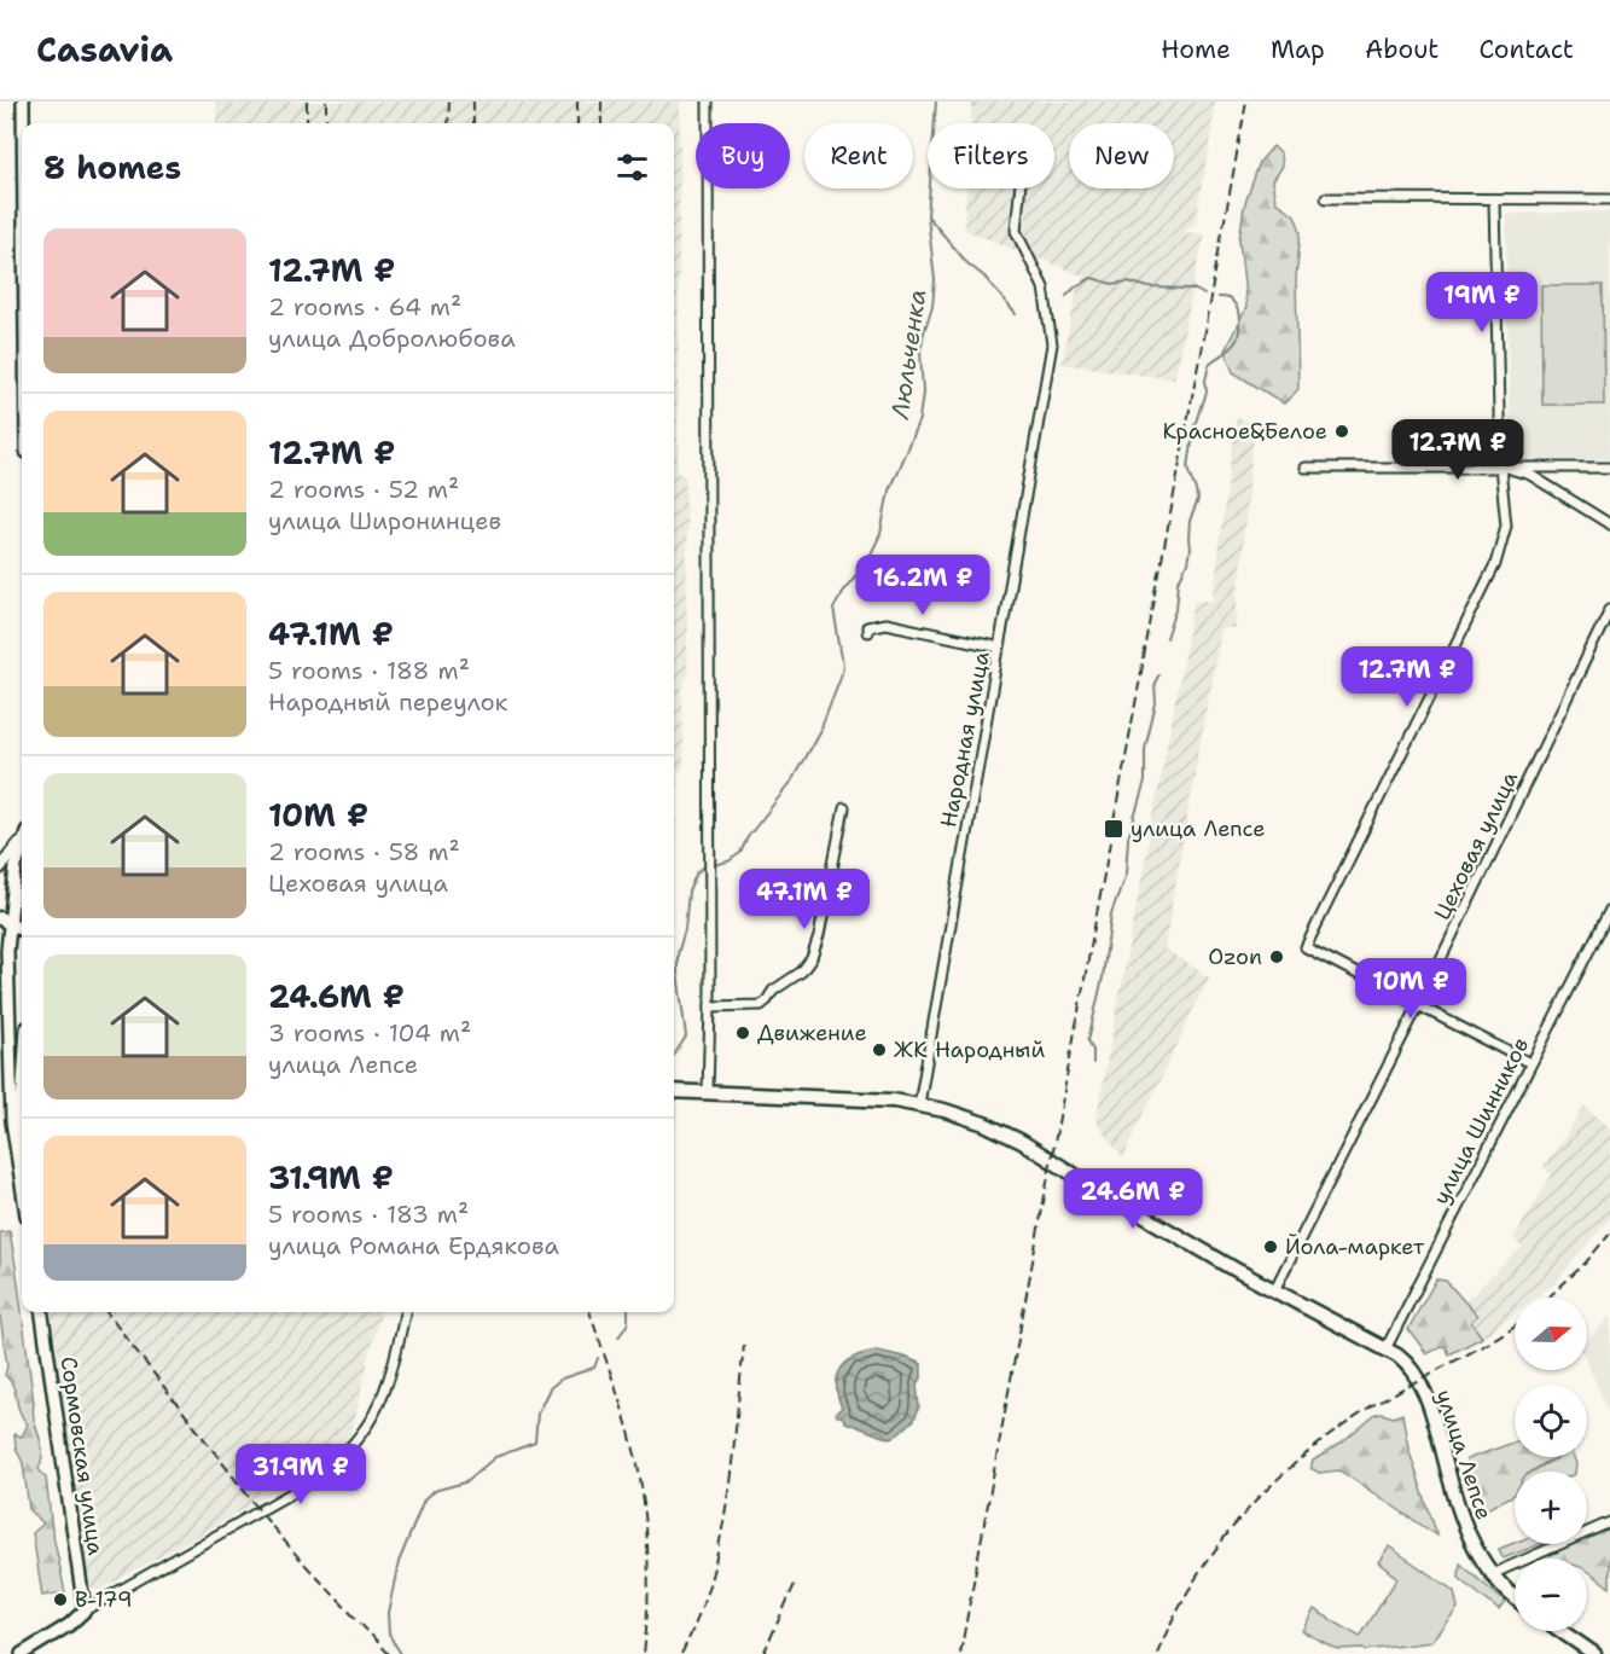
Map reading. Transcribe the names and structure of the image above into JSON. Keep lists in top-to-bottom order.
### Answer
{
  "streets": {
    "main road": ["улица Лепсе"],
    "street": [
      "Народная улица",
      "Цеховая улица",
      "улица Шинников",
      "Сормовская улица"
    ]
  },
  "crossings": [
    ["Народная улица", "улица Лепсе"],
    ["Цеховая улица", "улица Лепсе"],
    ["улица Шинников", "улица Лепсе"]
  ],
  "water": ["Люльченка"],
  "places": {
    "other": [
      "Красное&Белое",
      "Ozon",
      "Движение",
      "ЖК Народный",
      "Йола-маркет",
      "В-179"
    ],
    "transit": ["улица Лепсе"]
  },
  "north": "right",
  "page": {
    "header": "Casavia",
    "nav": [
      "Home",
      "Map",
      "About",
      "Contact"
    ],
    "chip": [
      "Buy",
      "Rent",
      "Filters",
      "New"
    ],
    "heading": "8 homes",
    "list": [
      {
        "name": "12.7M ₽",
        "note": "2 rooms · 64 m² · улица Добролюбова"
      },
      {
        "name": "12.7M ₽",
        "note": "2 rooms · 52 m² · улица Широнинцев"
      },
      {
        "name": "47.1M ₽",
        "note": "5 rooms · 188 m² · Народный переулок"
      },
      {
        "name": "10M ₽",
        "note": "2 rooms · 58 m² · Цеховая улица"
      },
      {
        "name": "24.6M ₽",
        "note": "3 rooms · 104 m² · улица Лепсе"
      },
      {
        "name": "31.9M ₽",
        "note": "5 rooms · 183 m² · улица Романа Ердякова"
      }
    ],
    "price": [
      "19M ₽",
      "12.7M ₽",
      "16.2M ₽",
      "12.7M ₽",
      "47.1M ₽",
      "10M ₽",
      "24.6M ₽",
      "31.9M ₽"
    ],
    "map_buttons": ["+", "−"]
  }
}
